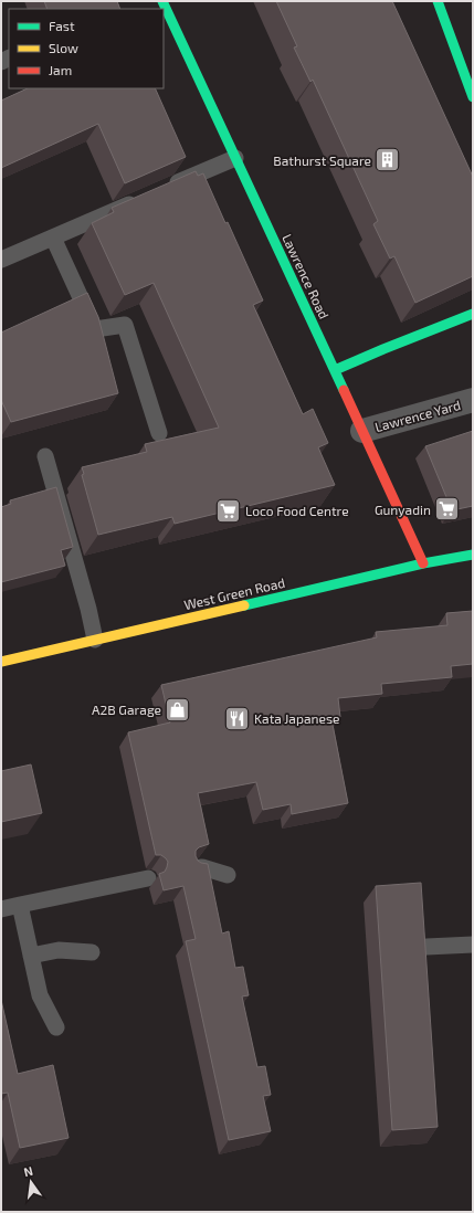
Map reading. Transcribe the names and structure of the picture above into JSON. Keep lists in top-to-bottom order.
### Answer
{
  "streets": {
    "street": ["Lawrence Road", "Lawrence Yard", "West Green Road"]
  },
  "crossings": [
    ["Lawrence Road", "Lawrence Yard"],
    ["Lawrence Road", "West Green Road"]
  ],
  "places": {
    "building": ["Bathurst Square"],
    "supermarket": ["Gunyadin", "Loco Food Centre"],
    "shop": ["A2B Garage"],
    "restaurant": ["Kata Japanese"]
  },
  "legend": ["Fast", "Slow", "Jam"],
  "north": "top"
}
